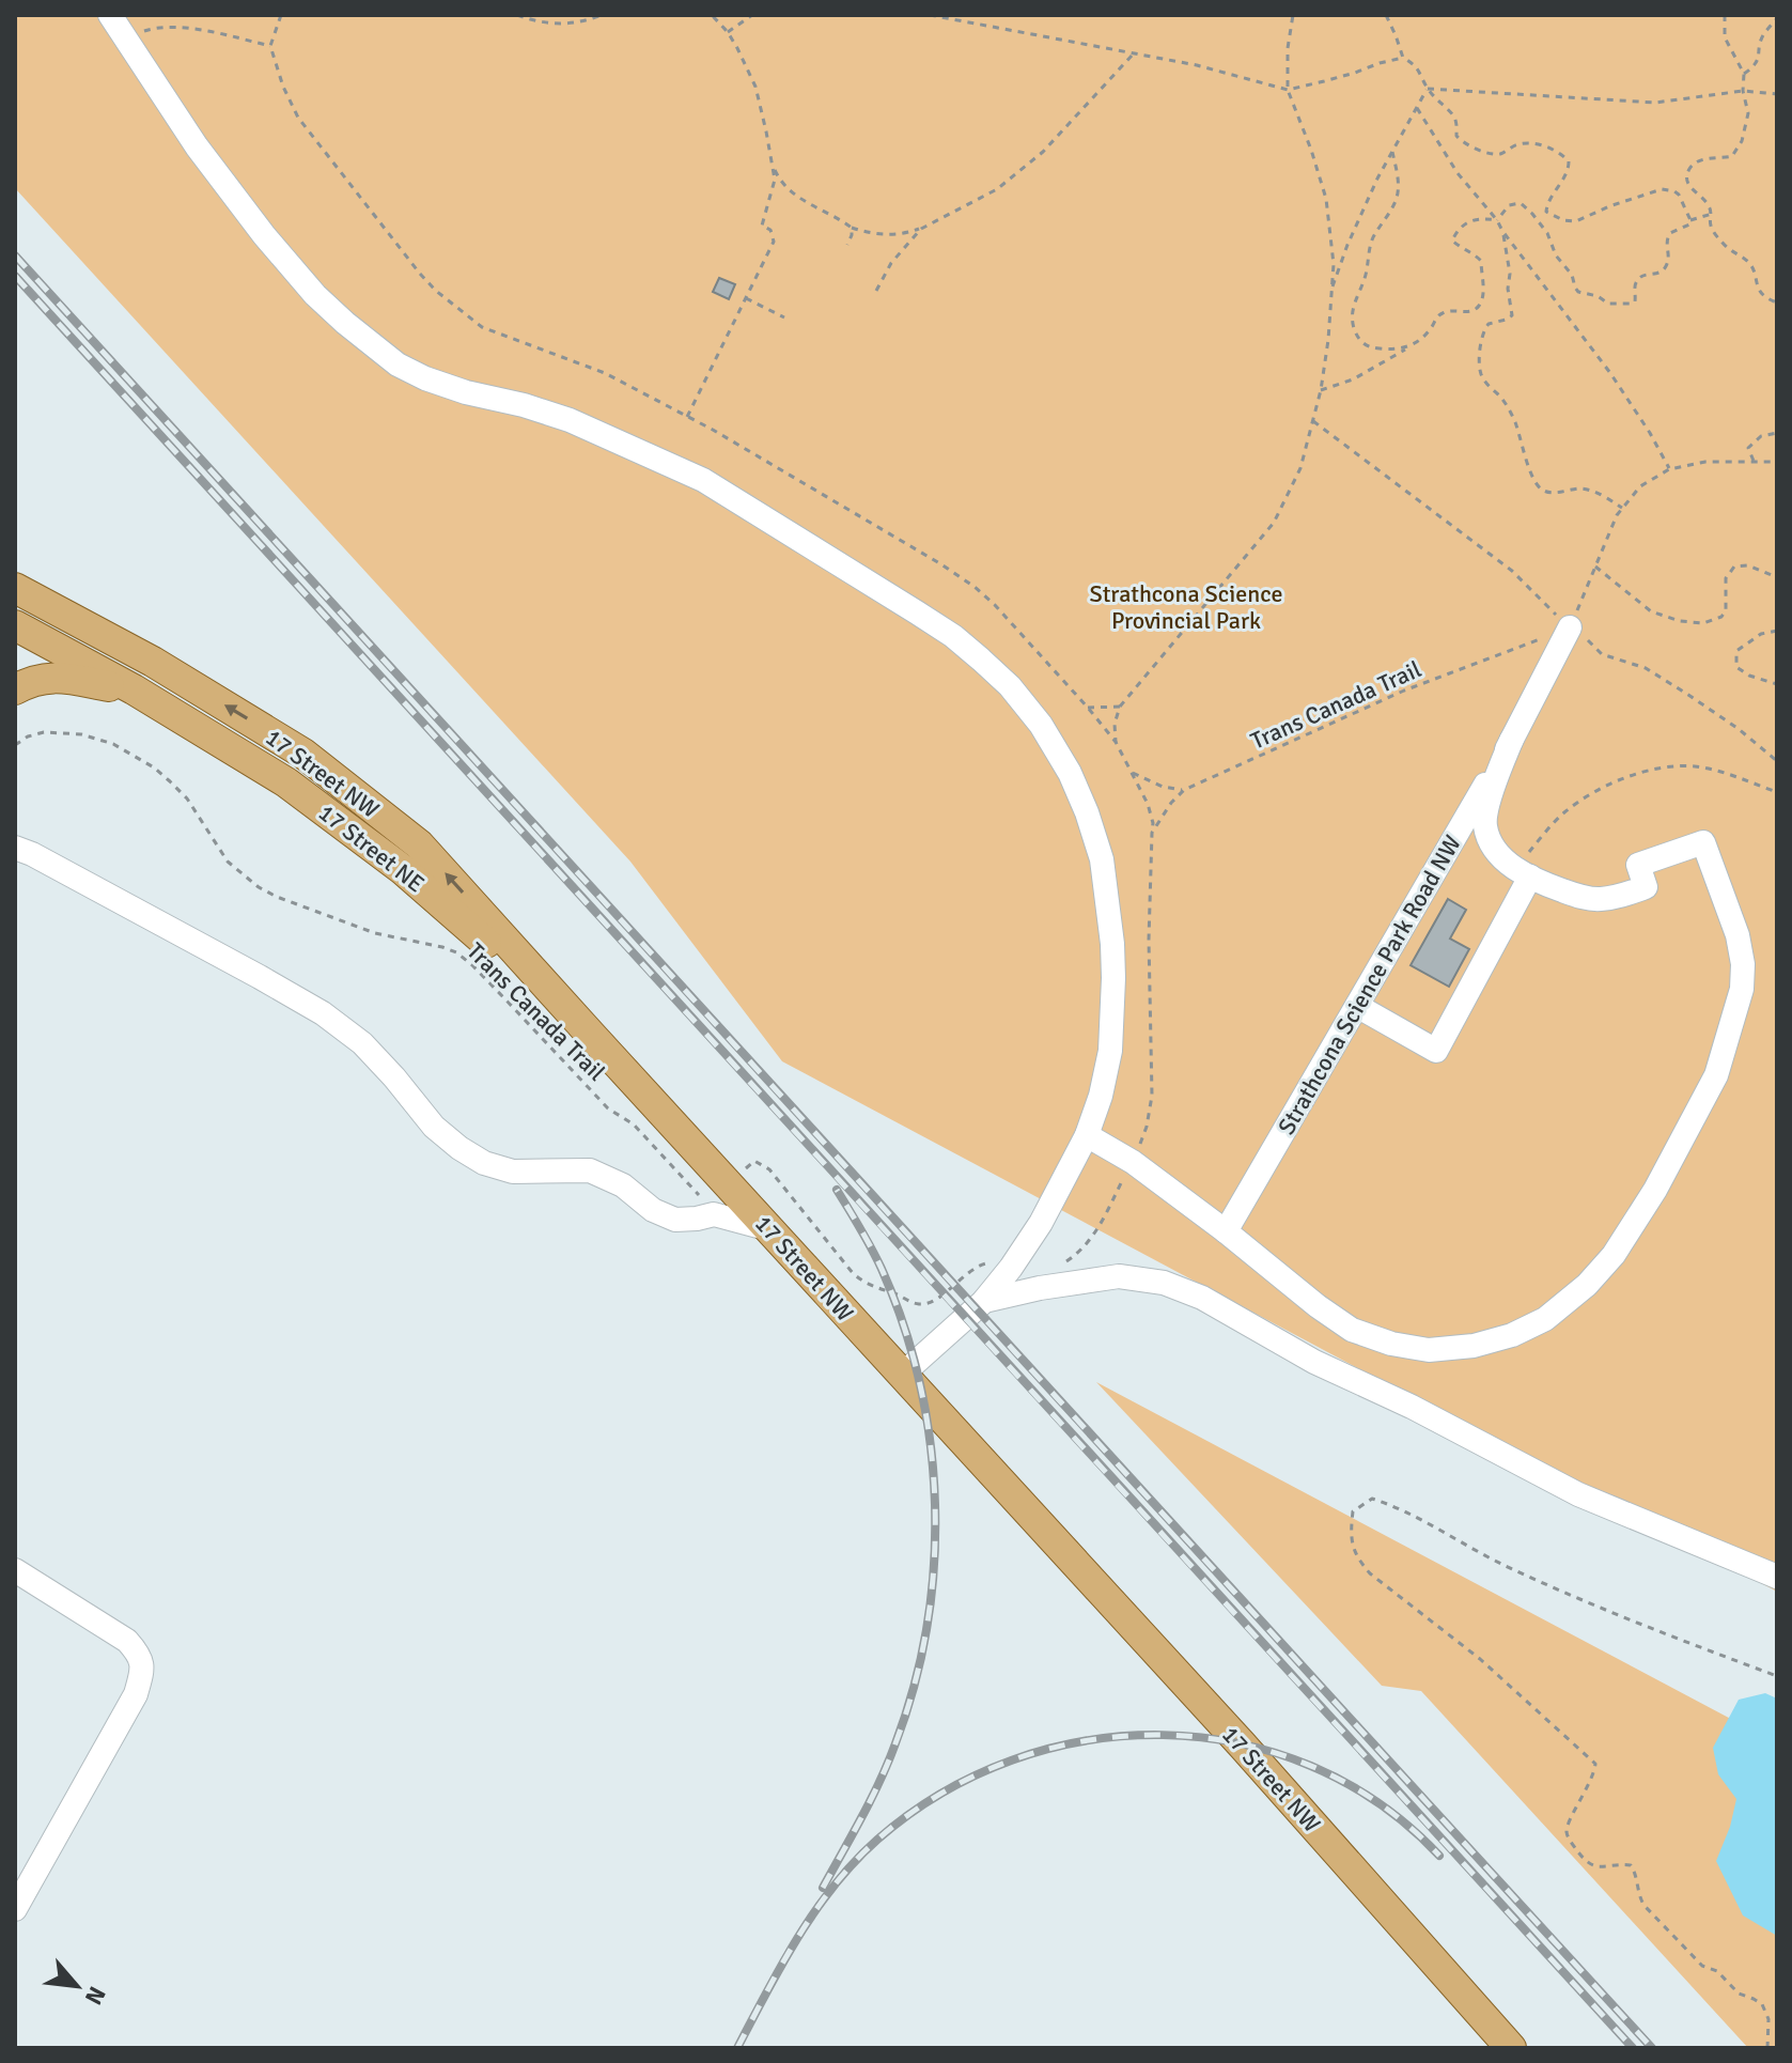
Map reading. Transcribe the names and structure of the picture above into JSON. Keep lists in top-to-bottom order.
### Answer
{
  "streets": {
    "main road": ["17 Street NW", "17 Street NE"],
    "street": ["Strathcona Science Park Road NW"],
    "path": ["Trans Canada Trail"]
  },
  "crossings": [
    ["Trans Canada Trail", "Strathcona Science Park Road NW"],
    ["17 Street NW", "17 Street NE"]
  ],
  "parks": ["Strathcona Science Provincial Park"],
  "north": "bottom right"
}
